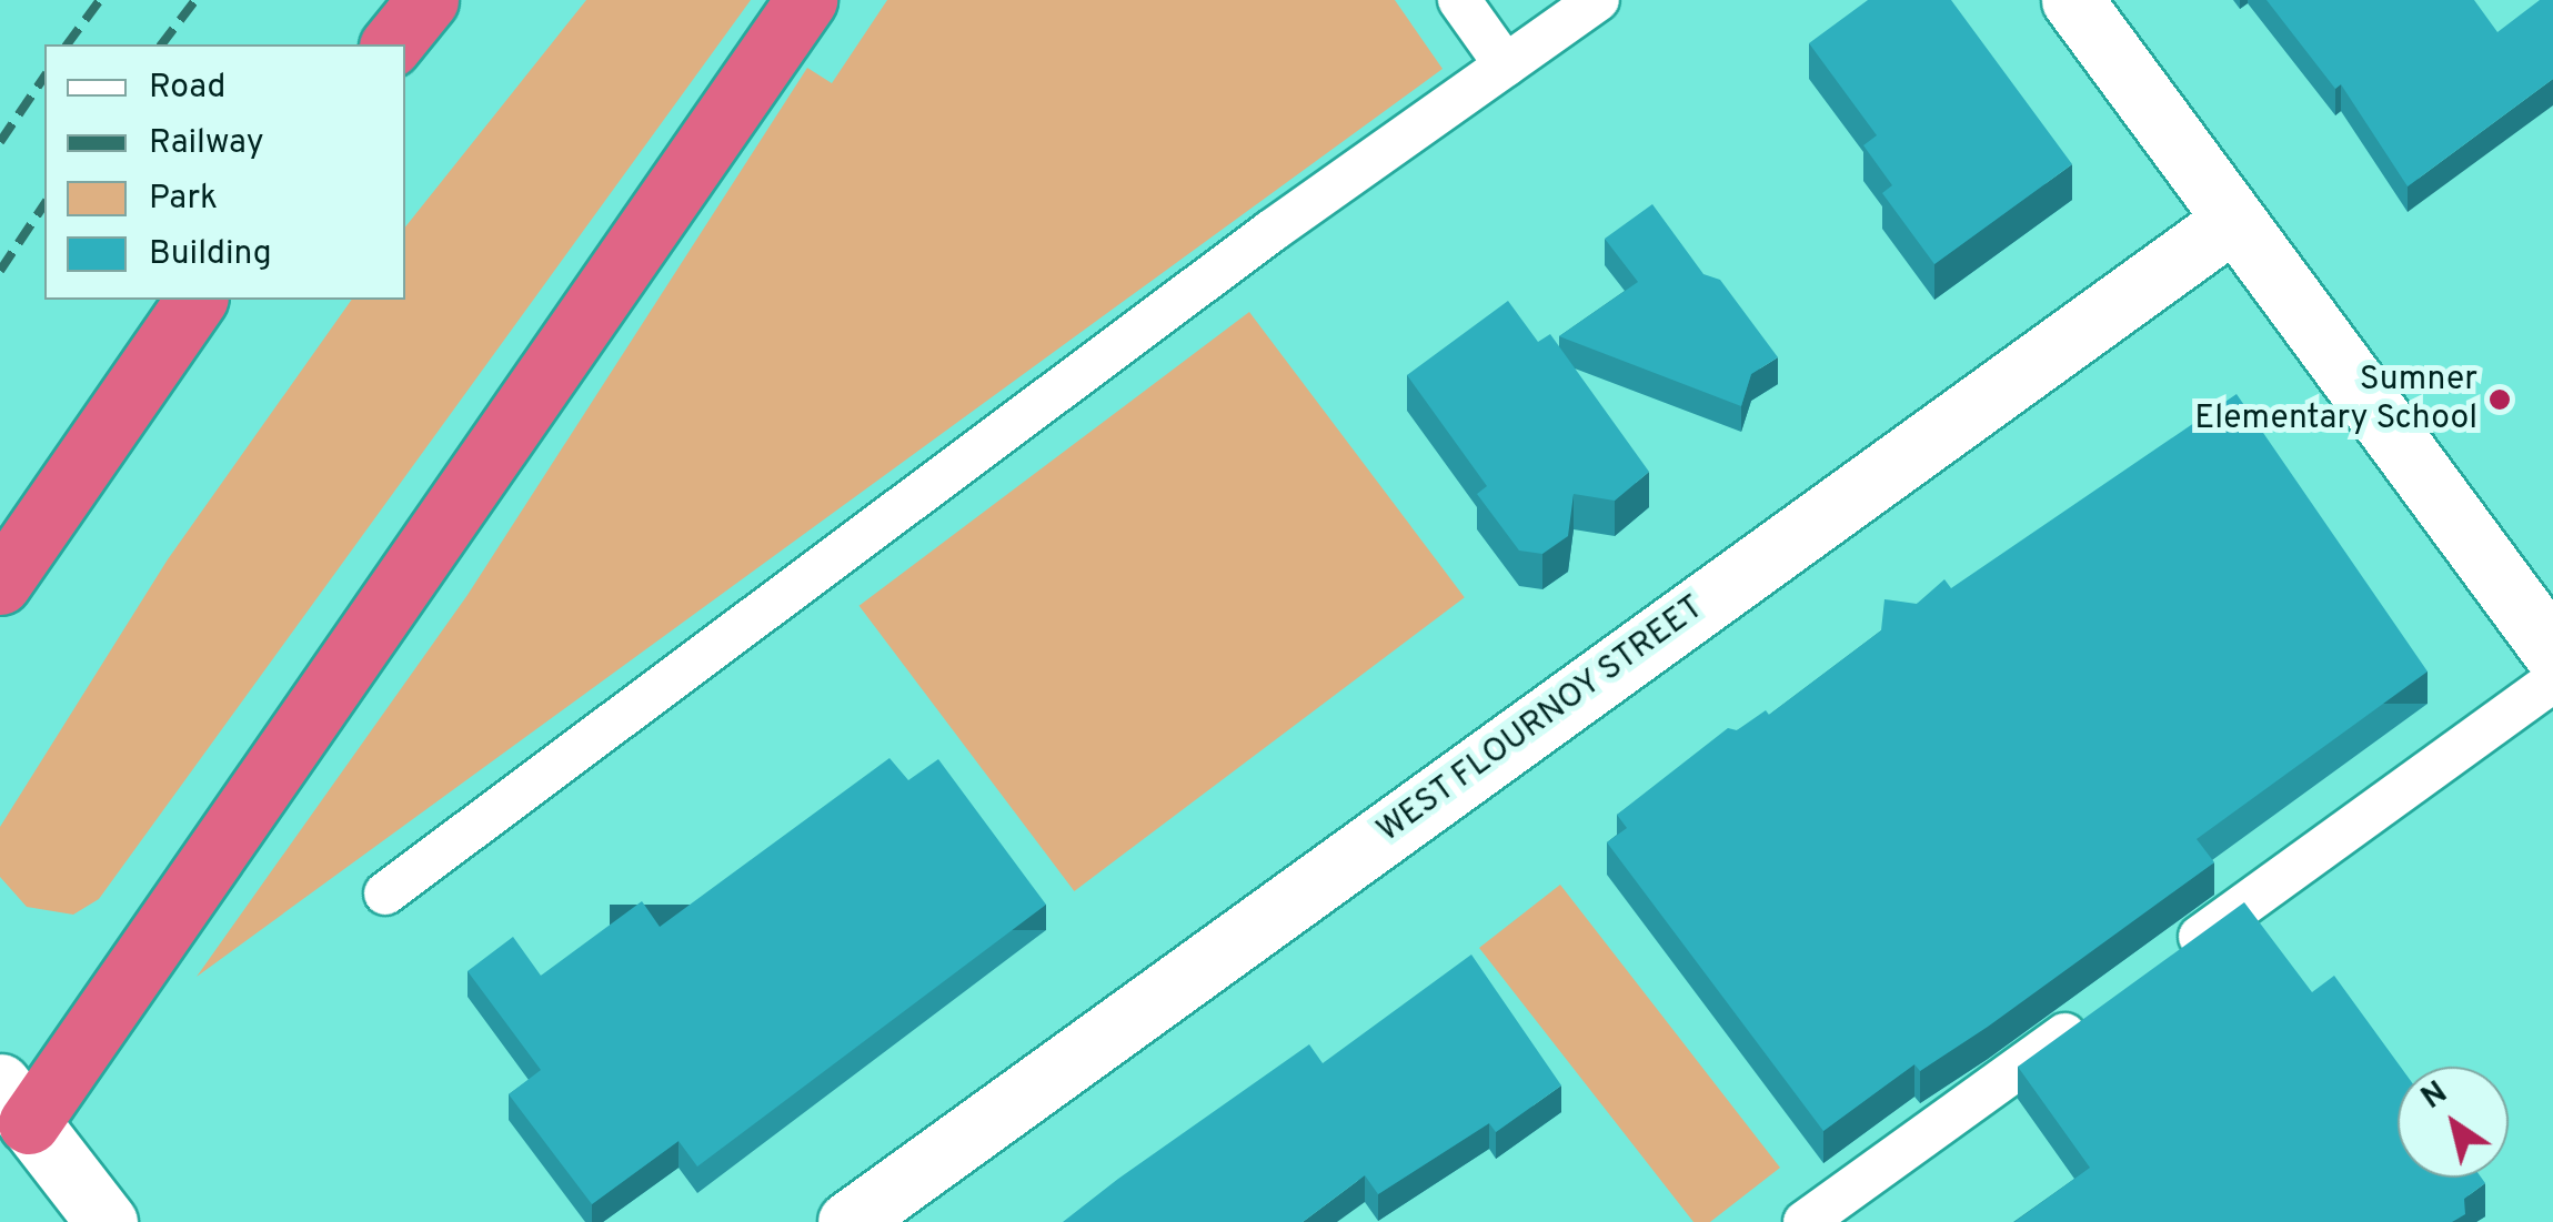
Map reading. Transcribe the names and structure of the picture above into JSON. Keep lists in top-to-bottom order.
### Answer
{
  "streets": {
    "street": ["WEST FLOURNOY STREET"]
  },
  "places": ["Sumner Elementary School"],
  "legend": [
    "Road",
    "Railway",
    "Park",
    "Building"
  ],
  "north": "top left"
}
